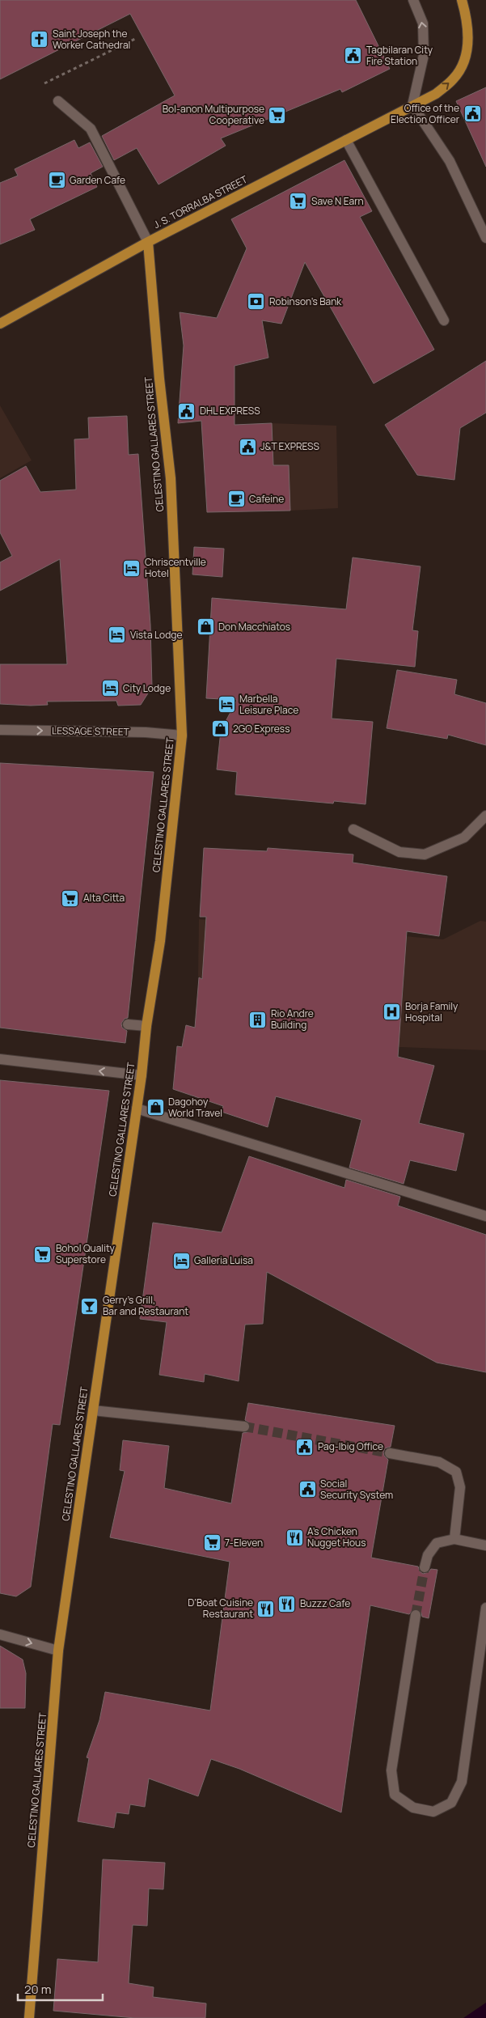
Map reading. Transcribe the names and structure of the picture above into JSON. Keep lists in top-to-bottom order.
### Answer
{
  "streets": {
    "main road": ["J. S. TORRALBA STREET", "CELESTINO GALLARES STREET"],
    "street": ["LESSAGE STREET"]
  },
  "crossings": [
    ["J. S. TORRALBA STREET", "CELESTINO GALLARES STREET"],
    ["CELESTINO GALLARES STREET", "LESSAGE STREET"]
  ],
  "one_way": ["LESSAGE STREET"],
  "places": {
    "church": ["Saint Joseph the Worker Cathedral"],
    "public building": [
      "Tagbilaran City Fire Station",
      "Office of the Election Officer",
      "DHL EXPRESS",
      "J&T EXPRESS",
      "Pag-Ibig Office",
      "Social Security System"
    ],
    "supermarket": [
      "Bol-anon Multipurpose Cooperative",
      "Save N Earn",
      "Alta Citta",
      "Bohol Quality Superstore",
      "7-Eleven"
    ],
    "cafe": ["Garden Cafe", "Cafeine"],
    "bank": ["Robinson's Bank"],
    "hotel": [
      "Chriscentville Hotel",
      "Vista Lodge",
      "City Lodge",
      "Marbella Leisure Place",
      "Galleria Luisa"
    ],
    "shop": ["Don Macchiatos", "2GO Express", "Dagohoy World Travel"],
    "hospital": ["Borja Family Hospital"],
    "building": ["Rio Andre Building"],
    "bar": ["Gerry's Grill, Bar and Restaurant"],
    "restaurant": ["A's Chicken Nugget Hous", "Buzzz Cafe", "D'Boat Cuisine Restaurant"]
  },
  "scale_bar": "20 m"
}
